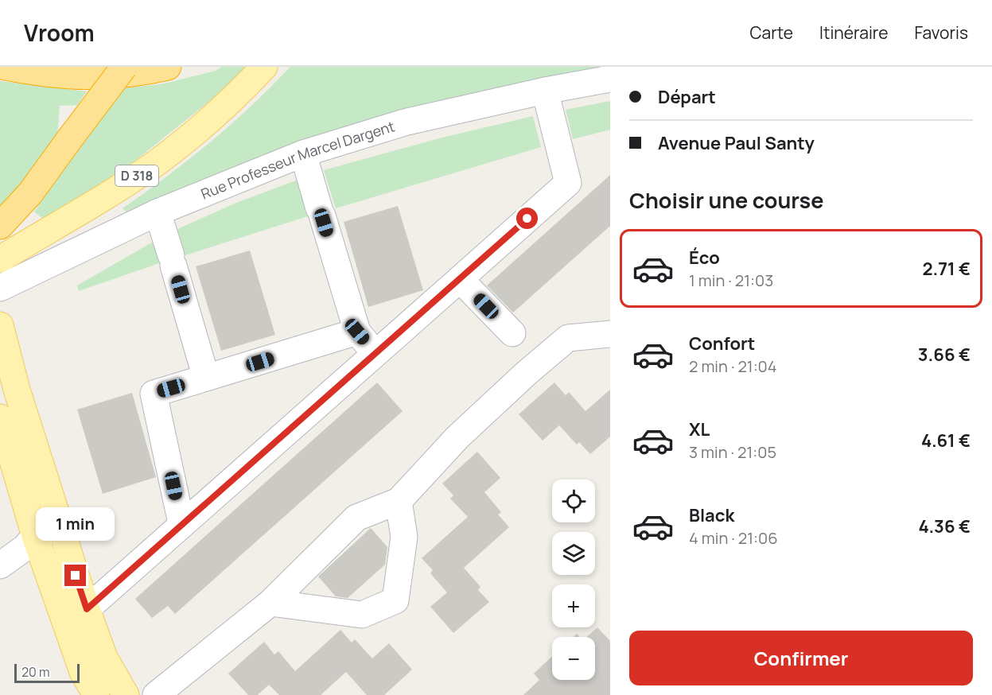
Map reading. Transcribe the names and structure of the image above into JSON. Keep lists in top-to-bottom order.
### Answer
{
  "streets": {
    "main road": ["D 318"],
    "street": ["Rue Professeur Marcel Dargent"]
  },
  "scale_bar": "20 m",
  "page": {
    "header": "Vroom",
    "nav": ["Carte", "Itinéraire", "Favoris"],
    "banner": ["Départ", "Avenue Paul Santy"],
    "heading": "Choisir une course",
    "list": [
      {
        "name": "Éco",
        "note": "1 min · 21:03",
        "value": "2.71 €"
      },
      {
        "name": "Confort",
        "note": "2 min · 21:04",
        "value": "3.66 €"
      },
      {
        "name": "XL",
        "note": "3 min · 21:05",
        "value": "4.61 €"
      },
      {
        "name": "Black",
        "note": "4 min · 21:06",
        "value": "4.36 €"
      }
    ],
    "map_buttons": ["+", "−"],
    "bubble": "1 min",
    "buttons": "Confirmer",
    "scale": "20 m"
  }
}
